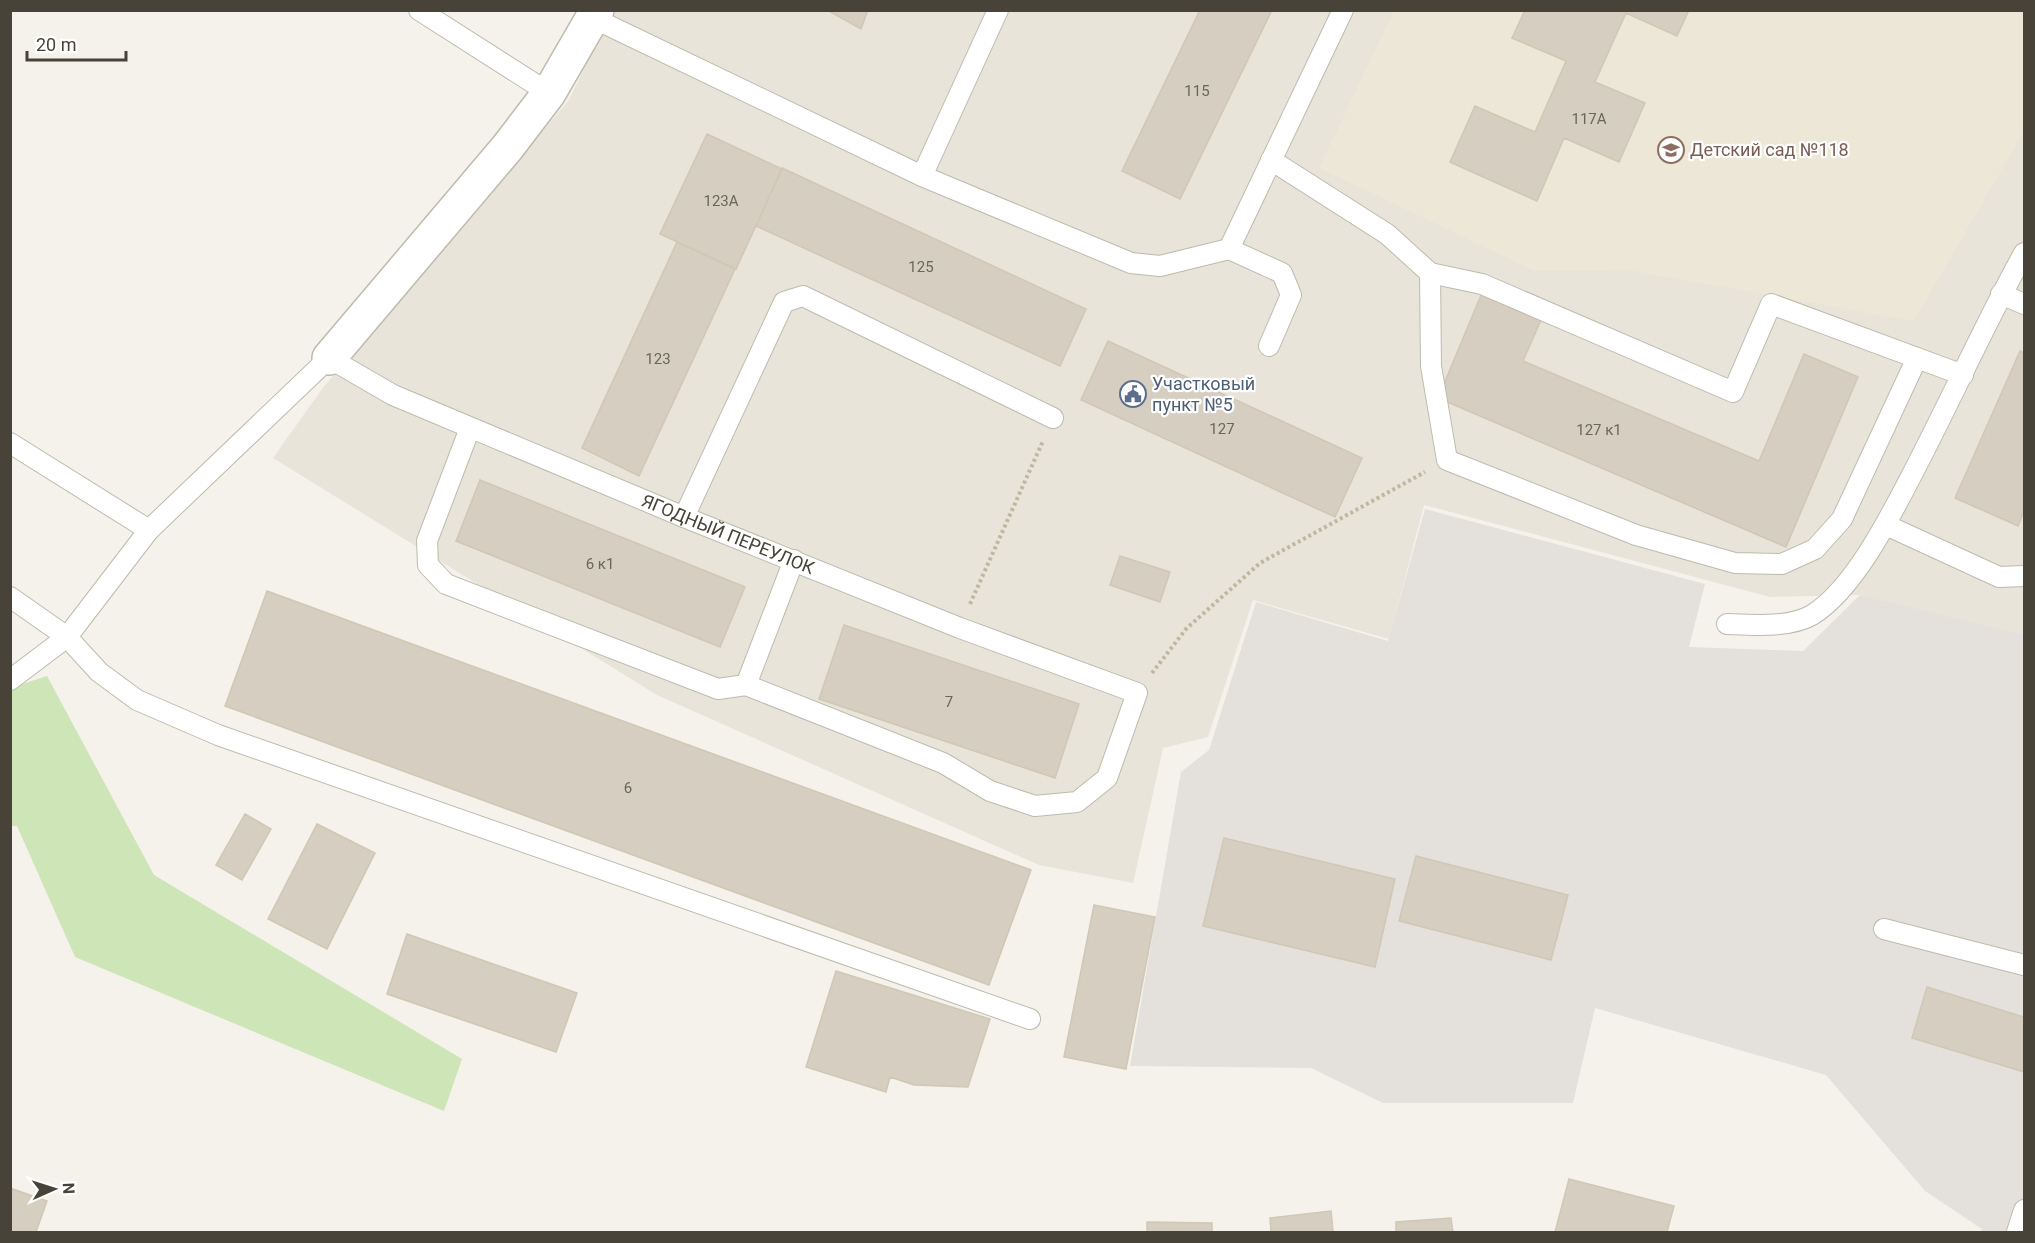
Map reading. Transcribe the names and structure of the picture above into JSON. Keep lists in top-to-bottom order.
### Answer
{
  "streets": {
    "lane": ["ЯГОДНЫЙ ПЕРЕУЛОК"]
  },
  "places": {
    "school or university": ["Детский сад №118"],
    "public building": ["Участковый пункт №5"]
  },
  "house_numbers": [
    "115",
    "117А",
    "123А",
    "125",
    "123",
    "127",
    "127 к1",
    "6 к1",
    "7",
    "6"
  ],
  "scale_bar": "20 m",
  "north": "right"
}
